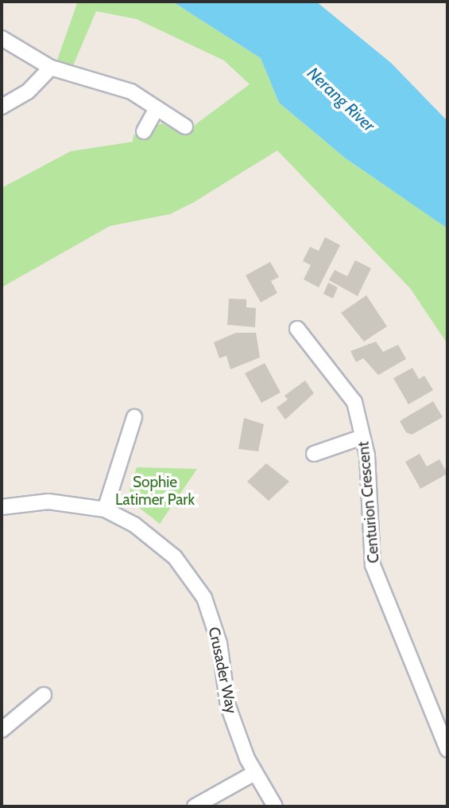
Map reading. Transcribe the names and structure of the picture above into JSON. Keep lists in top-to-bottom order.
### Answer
{
  "streets": {
    "street": ["Centurion Crescent", "Crusader Way"]
  },
  "water": ["Nerang River"],
  "parks": ["Sophie Latimer Park"]
}
